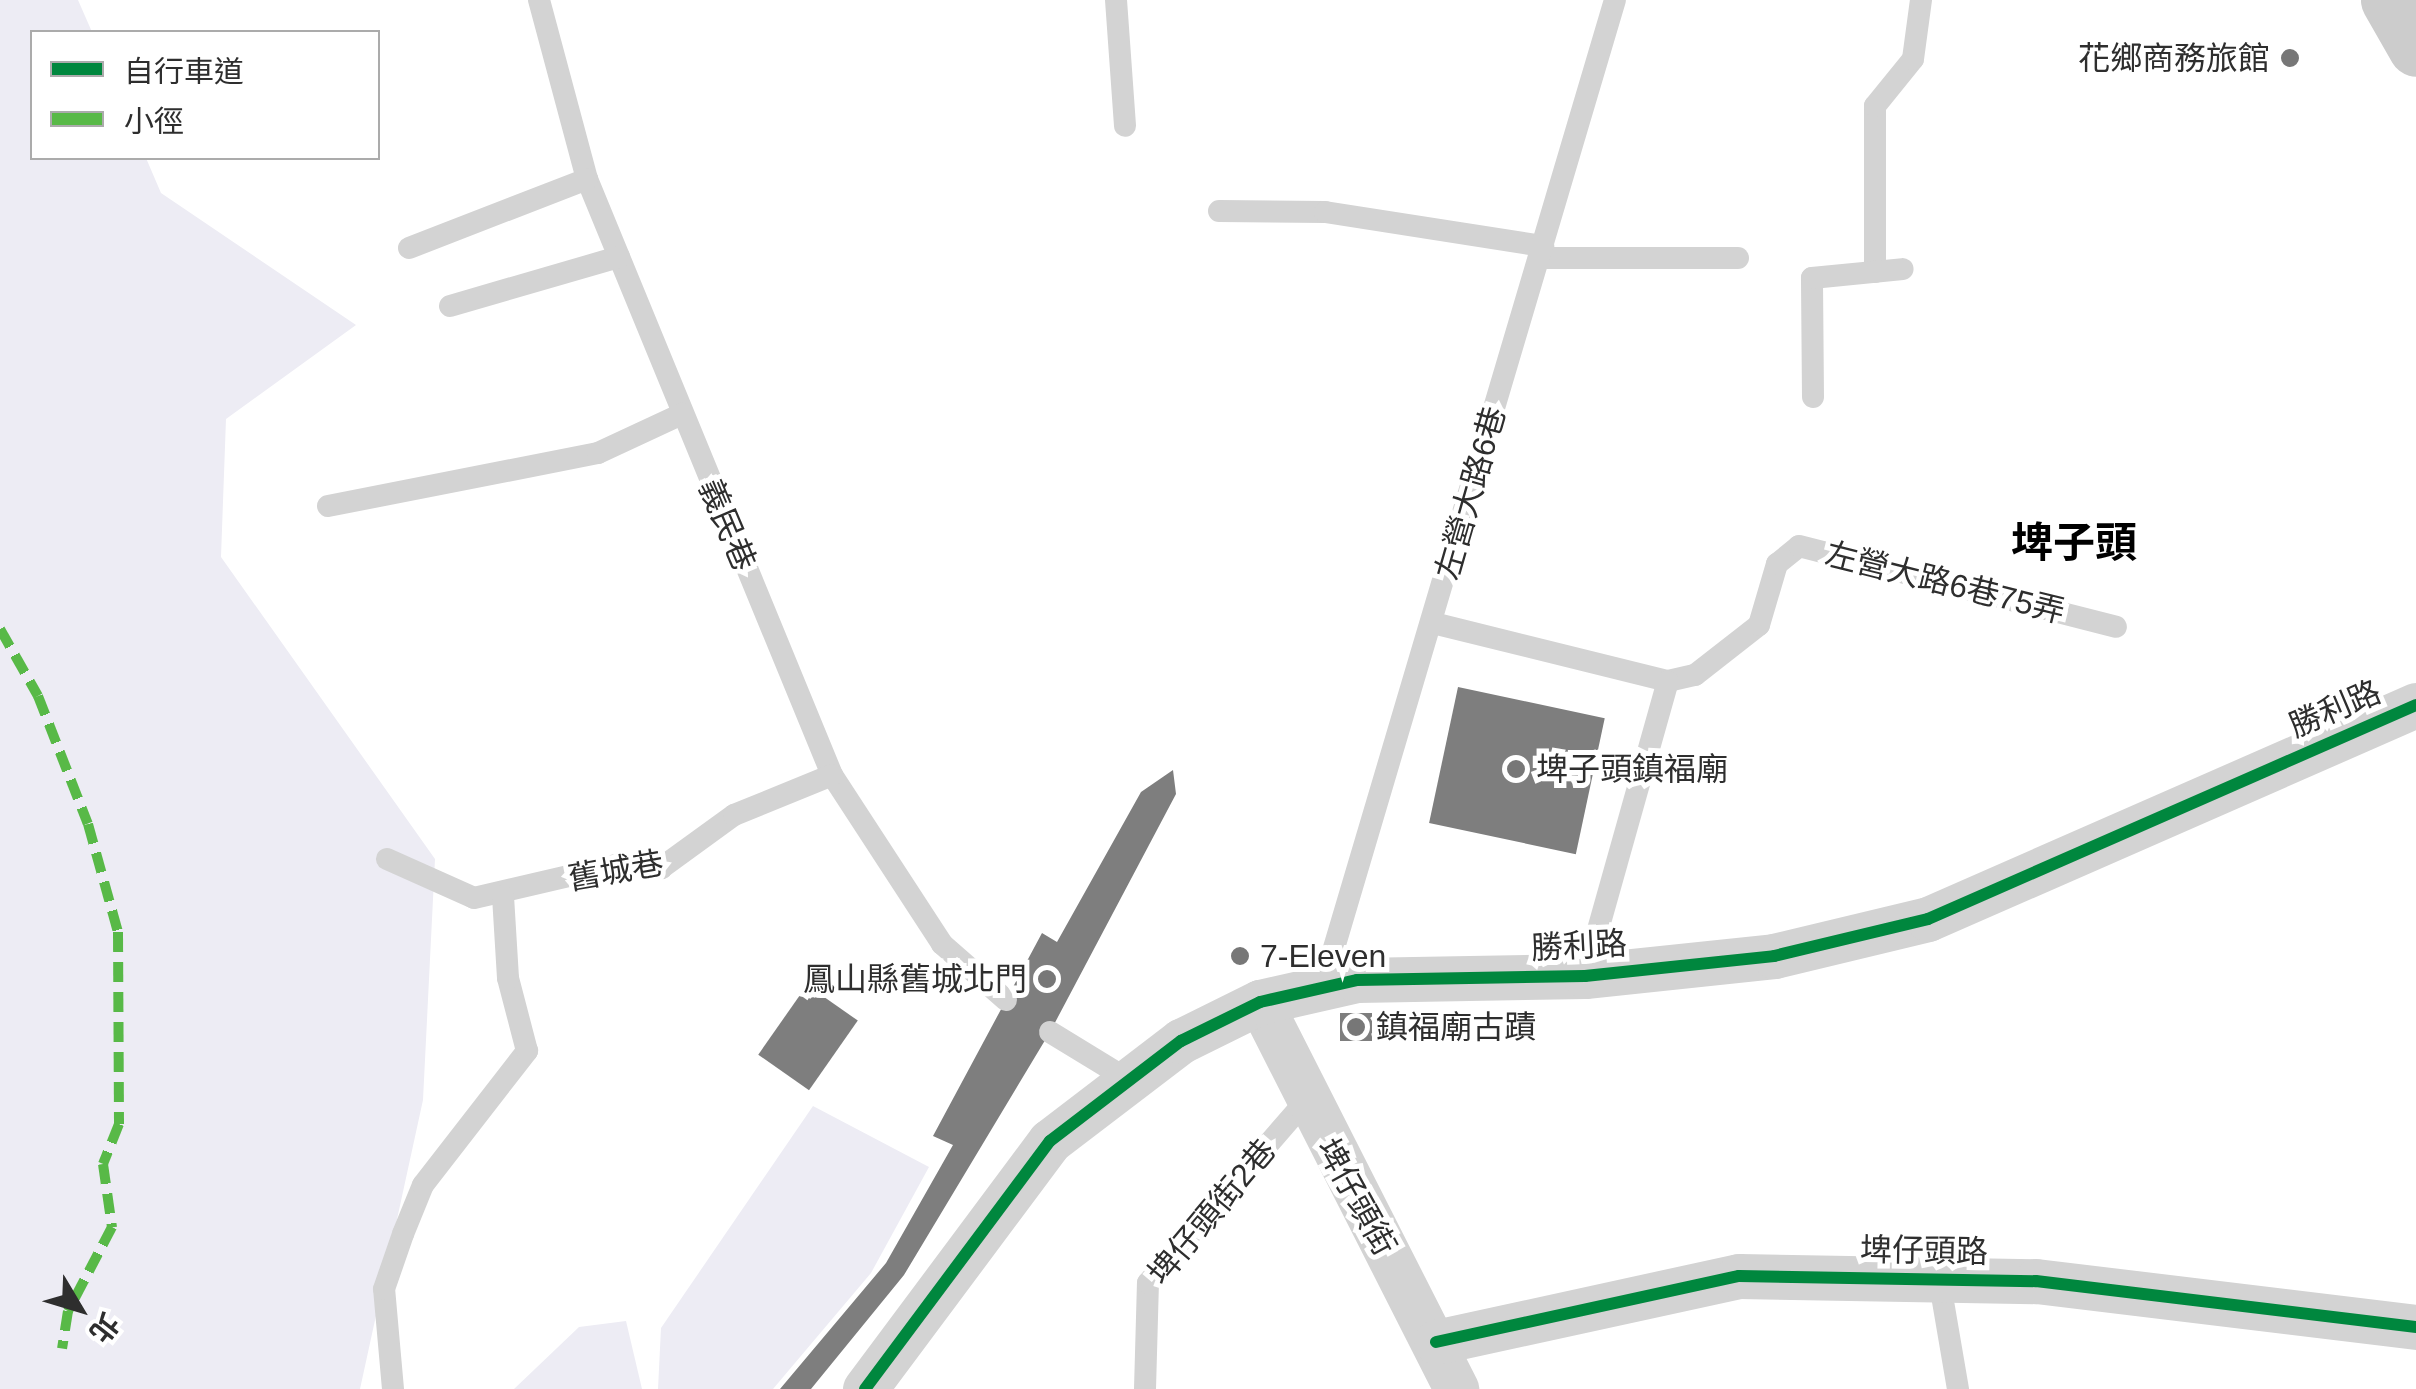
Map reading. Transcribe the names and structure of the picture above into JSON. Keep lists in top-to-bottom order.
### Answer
{
  "streets": {
    "street": ["勝利路", "埤仔頭街", "埤仔頭路"],
    "lane": [
      "左營大路6巷",
      "義民巷",
      "左營大路6巷75弄",
      "舊城巷",
      "埤仔頭街2巷"
    ]
  },
  "crossings": [
    ["左營大路6巷", "勝利路"],
    ["義民巷", "舊城巷"],
    ["勝利路", "埤仔頭街"],
    ["埤仔頭街", "埤仔頭街2巷"],
    ["埤仔頭街", "埤仔頭路"]
  ],
  "districts": ["埤子頭"],
  "places": [
    "花鄉商務旅館",
    "埤子頭鎮福廟",
    "7-Eleven",
    "鳳山縣舊城北門",
    "鎮福廟古蹟"
  ],
  "legend": ["自行車道", "小徑"],
  "north": "bottom right"
}
